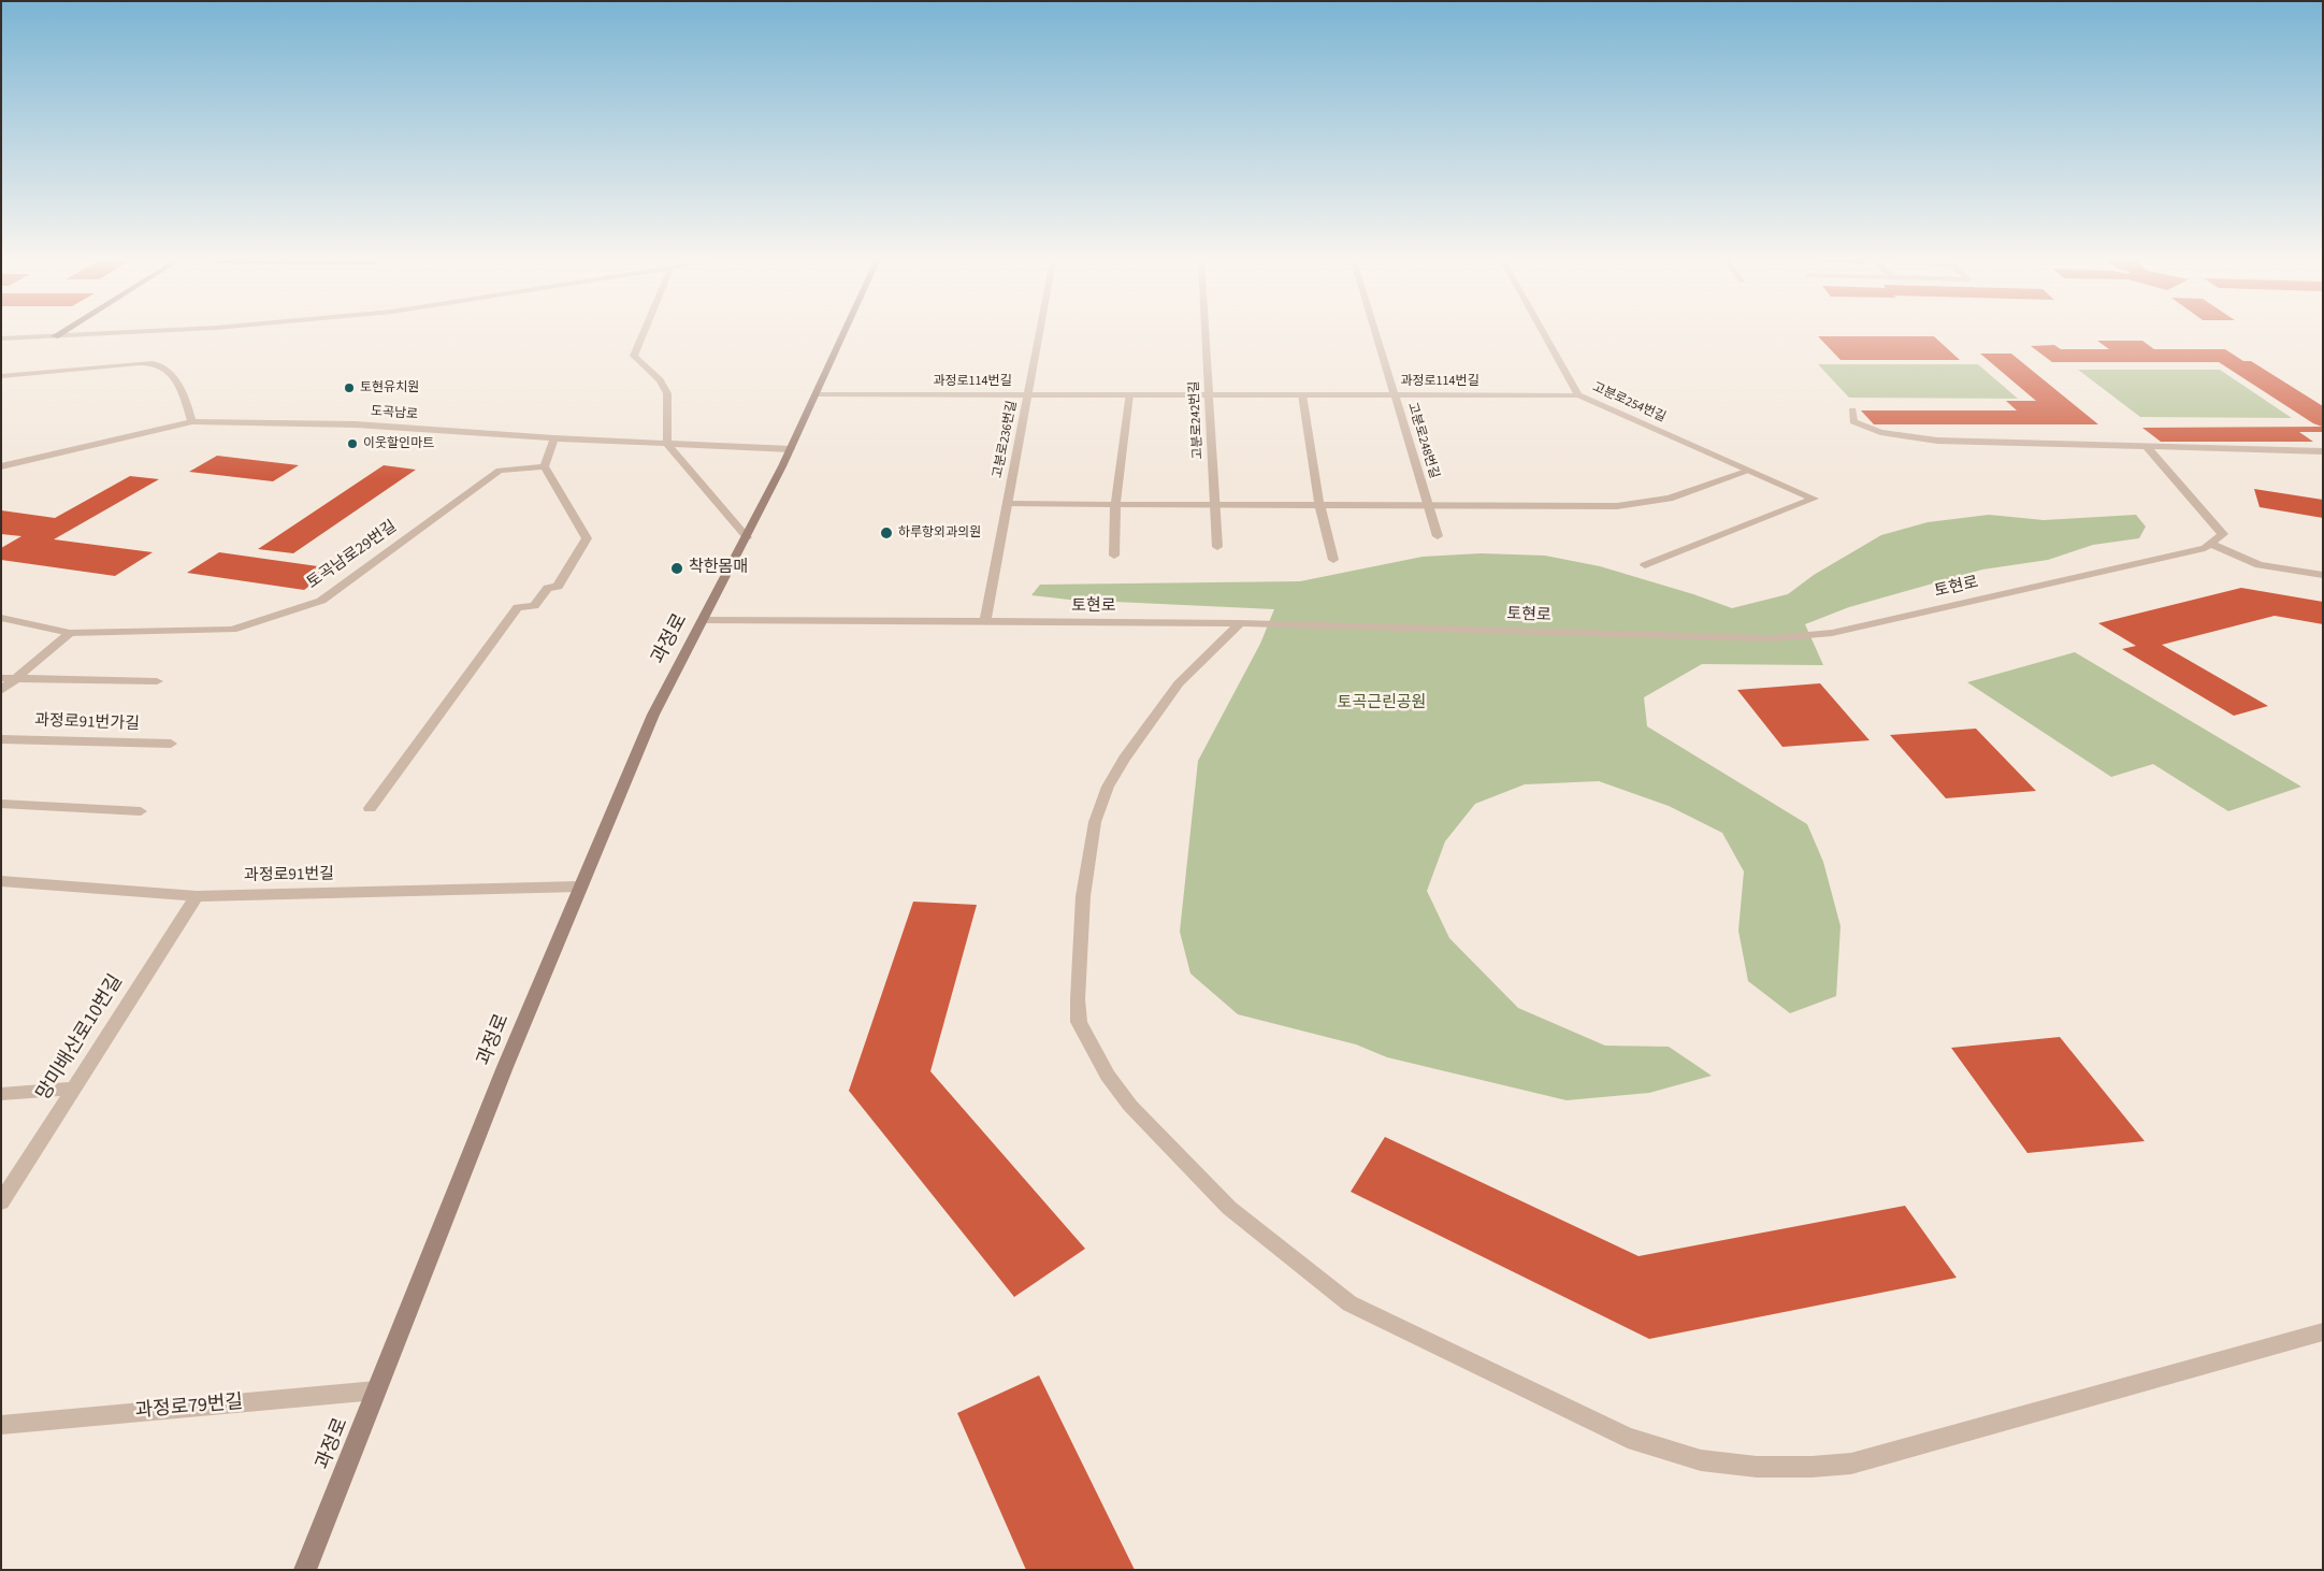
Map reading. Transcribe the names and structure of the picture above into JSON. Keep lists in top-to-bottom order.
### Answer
{
  "streets": {
    "main road": ["과정로"],
    "street": [
      "과정로114번길",
      "고분로254번길",
      "도곡남로",
      "고분로242번길",
      "고분로236번길",
      "고분로248번길",
      "토곡남로29번길",
      "토현로",
      "과정로91번가길",
      "과정로91번길",
      "망미배산로10번길",
      "과정로79번길"
    ]
  },
  "crossings": [
    ["과정로114번길", "고분로254번길"],
    ["과정로114번길", "고분로242번길"],
    ["과정로114번길", "고분로236번길"],
    ["과정로114번길", "고분로248번길"],
    ["과정로114번길", "과정로"],
    ["고분로254번길", "고분로248번길"],
    ["도곡남로", "과정로"],
    ["고분로236번길", "토현로"],
    ["토현로", "과정로"],
    ["과정로", "과정로91번길"],
    ["과정로", "과정로79번길"],
    ["과정로91번길", "망미배산로10번길"]
  ],
  "parks": ["토곡근린공원"],
  "places": [
    "토현유치원",
    "이웃할인마트",
    "하루항외과의원",
    "착한몸매"
  ]
}
